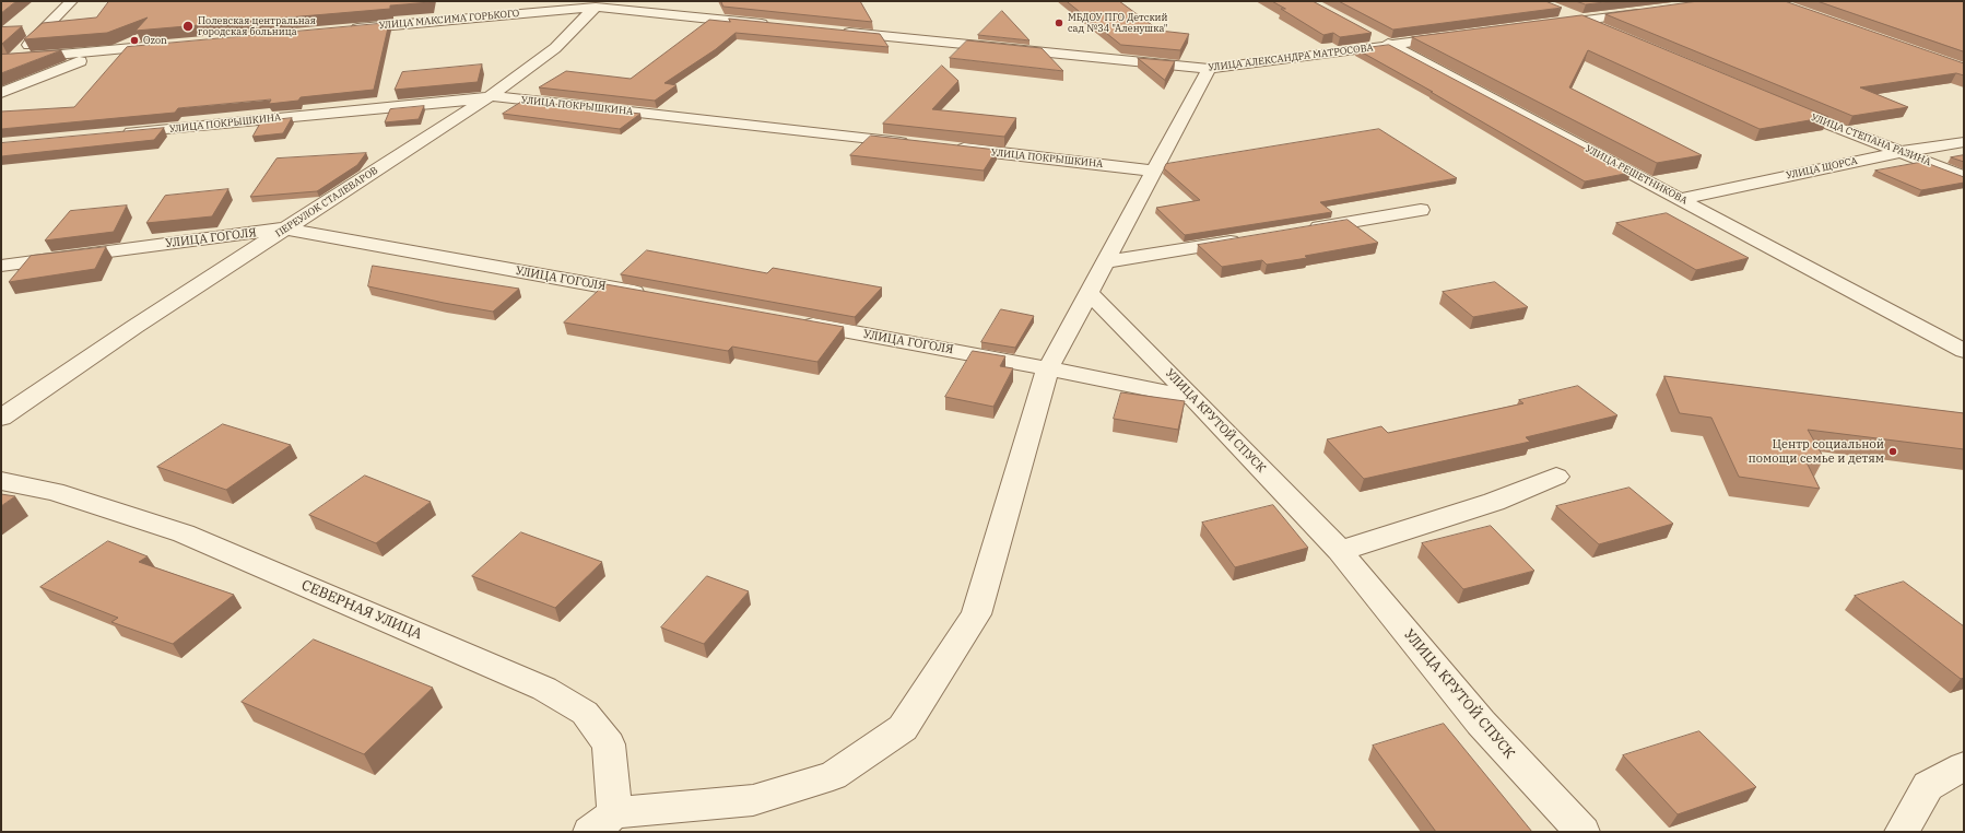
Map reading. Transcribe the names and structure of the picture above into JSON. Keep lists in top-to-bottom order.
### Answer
{
  "streets": {
    "street": [
      "УЛИЦА МАКСИМА ГОРЬКОГО",
      "УЛИЦА АЛЕКСАНДРА МАТРОСОВА",
      "УЛИЦА ПОКРЫШКИНА",
      "УЛИЦА СТЕПАНА РАЗИНА",
      "УЛИЦА ЩОРСА",
      "УЛИЦА РЕШЕТНИКОВА",
      "ПЕРЕУЛОК СТАЛЕВАРОВ",
      "УЛИЦА ГОГОЛЯ",
      "УЛИЦА КРУТОЙ СПУСК",
      "СЕВЕРНАЯ УЛИЦА"
    ]
  },
  "crossings": [
    ["УЛИЦА МАКСИМА ГОРЬКОГО", "ПЕРЕУЛОК СТАЛЕВАРОВ"],
    ["УЛИЦА АЛЕКСАНДРА МАТРОСОВА", "УЛИЦА РЕШЕТНИКОВА"],
    ["УЛИЦА ПОКРЫШКИНА", "ПЕРЕУЛОК СТАЛЕВАРОВ"],
    ["УЛИЦА СТЕПАНА РАЗИНА", "УЛИЦА ЩОРСА"],
    ["УЛИЦА ЩОРСА", "УЛИЦА РЕШЕТНИКОВА"],
    ["ПЕРЕУЛОК СТАЛЕВАРОВ", "УЛИЦА ГОГОЛЯ"],
    ["УЛИЦА ГОГОЛЯ", "УЛИЦА КРУТОЙ СПУСК"]
  ],
  "places": [
    "МБДОУ ПГО Детский сад №34 \"Аленушка\"",
    "Полевская центральная городская больница",
    "Ozon",
    "Центр социальной помощи семье и детям"
  ]
}
